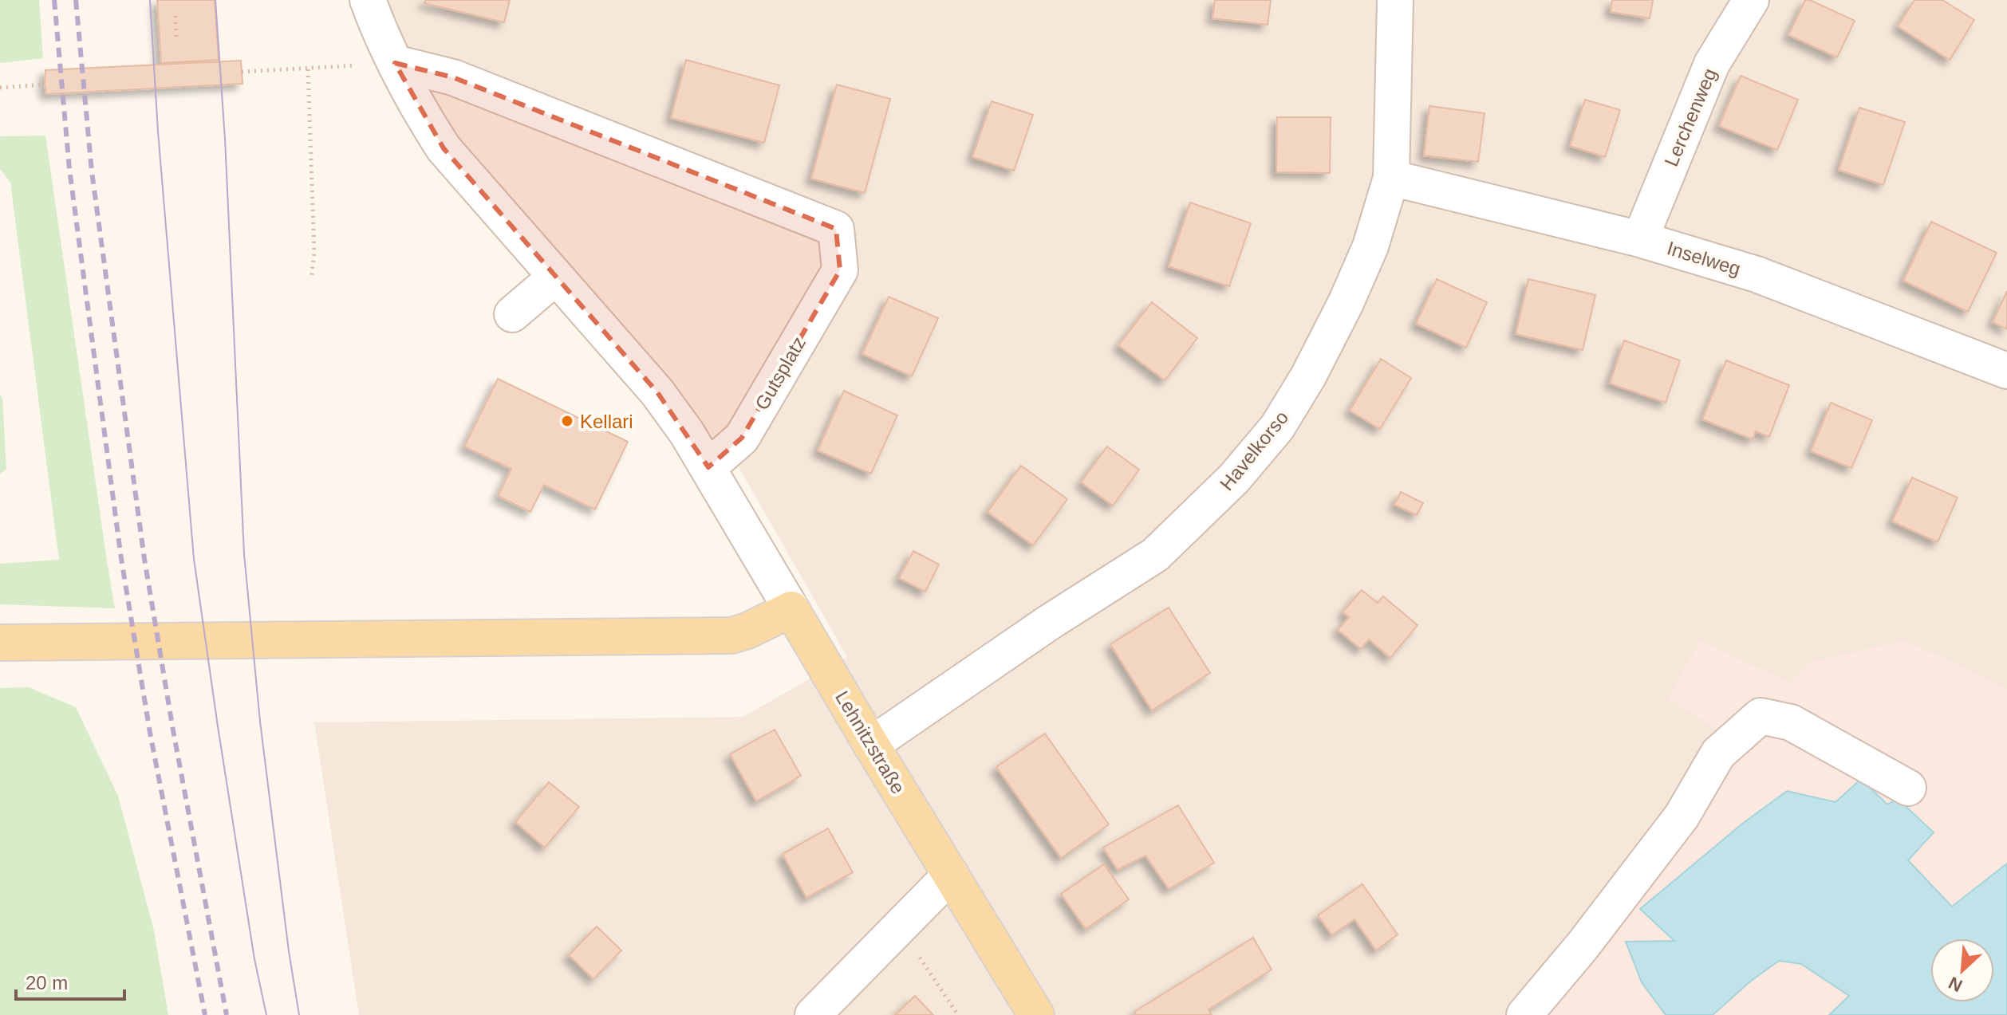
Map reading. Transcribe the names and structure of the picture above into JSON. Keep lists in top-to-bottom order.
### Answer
{
  "streets": {
    "main road": ["Lehnitzstraße"],
    "street": [
      "Lerchenweg",
      "Inselweg",
      "Gutsplatz",
      "Havelkorso"
    ]
  },
  "crossings": [
    ["Lerchenweg", "Inselweg"],
    ["Inselweg", "Havelkorso"],
    ["Gutsplatz", "Lehnitzstraße"],
    ["Havelkorso", "Lehnitzstraße"]
  ],
  "places": ["Kellari"],
  "scale_bar": "20 m",
  "north": "bottom left"
}
